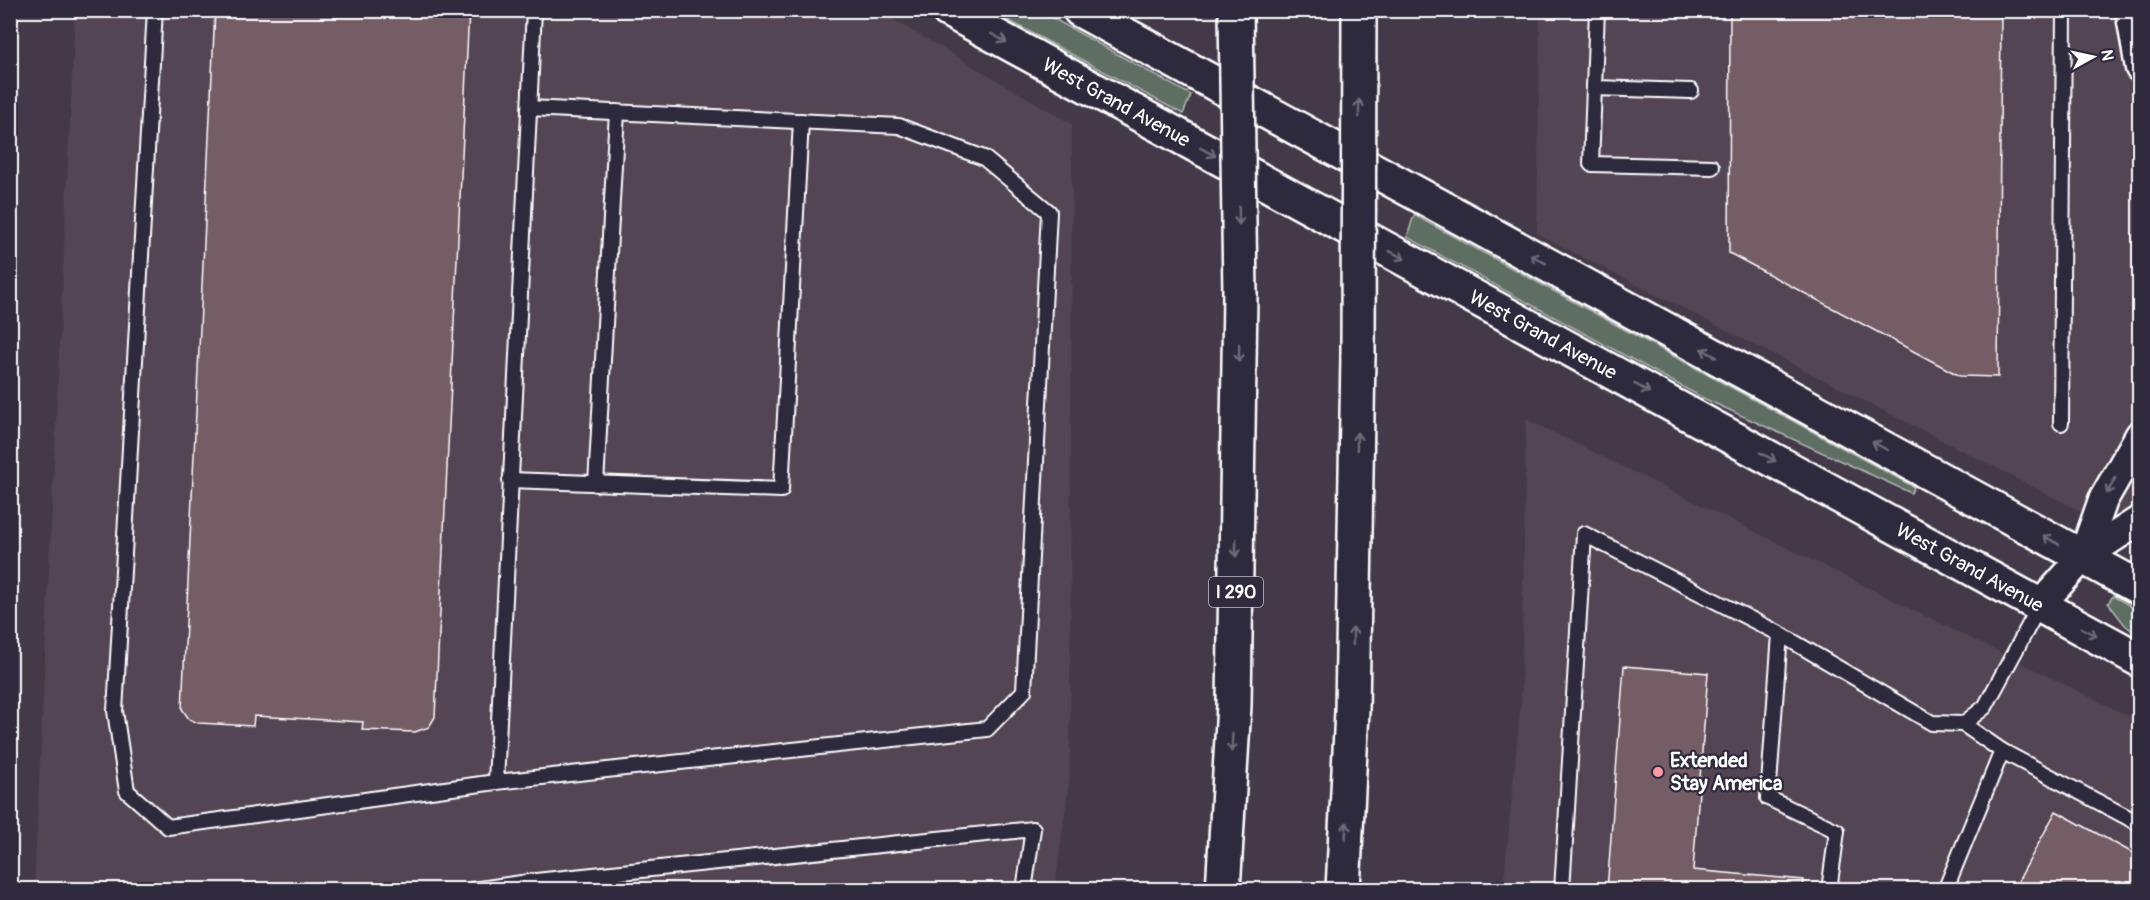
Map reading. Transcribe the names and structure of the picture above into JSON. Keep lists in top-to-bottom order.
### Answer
{
  "streets": {
    "main road": ["West Grand Avenue", "I 290"]
  },
  "places": ["Extended Stay America"],
  "north": "right"
}
